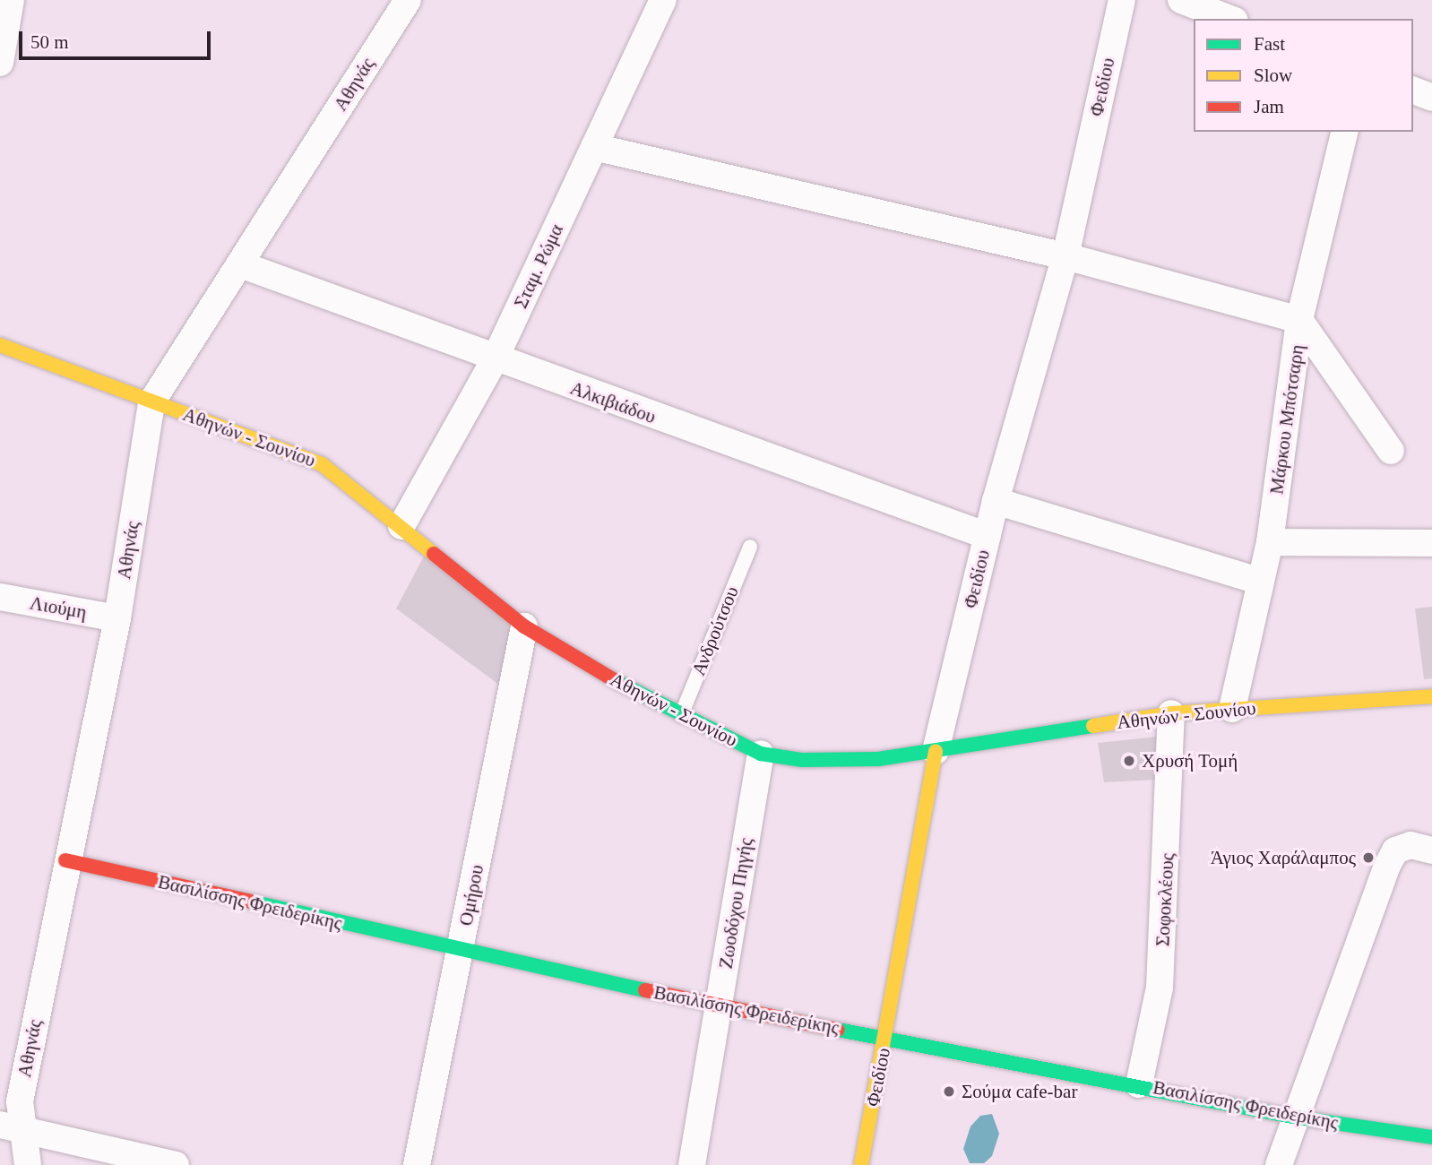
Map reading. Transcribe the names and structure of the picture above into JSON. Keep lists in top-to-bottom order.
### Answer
{
  "streets": {
    "main road": ["Φειδίου", "Αθηνών - Σουνίου", "Βασιλίσσης Φρειδερίκης"],
    "street": [
      "Αθηνάς",
      "Σταμ. Ρώμα",
      "Αλκιβιάδου",
      "Μάρκου Μπότσαρη",
      "Λιούμη",
      "Ομήρου",
      "Σοφοκλέους",
      "Ζωοδόχου Πηγής"
    ],
    "lane": ["Ανδρούτσου"]
  },
  "crossings": [
    ["Αθηνάς", "Αλκιβιάδου"],
    ["Αθηνάς", "Αθηνών - Σουνίου"],
    ["Αθηνάς", "Λιούμη"],
    ["Αθηνάς", "Βασιλίσσης Φρειδερίκης"],
    ["Φειδίου", "Αλκιβιάδου"],
    ["Φειδίου", "Αθηνών - Σουνίου"],
    ["Φειδίου", "Βασιλίσσης Φρειδερίκης"],
    ["Σταμ. Ρώμα", "Αλκιβιάδου"],
    ["Σταμ. Ρώμα", "Αθηνών - Σουνίου"],
    ["Μάρκου Μπότσαρη", "Αθηνών - Σουνίου"],
    ["Αθηνών - Σουνίου", "Ανδρούτσου"],
    ["Αθηνών - Σουνίου", "Ομήρου"],
    ["Αθηνών - Σουνίου", "Σοφοκλέους"],
    ["Αθηνών - Σουνίου", "Ζωοδόχου Πηγής"],
    ["Ομήρου", "Βασιλίσσης Φρειδερίκης"],
    ["Σοφοκλέους", "Βασιλίσσης Φρειδερίκης"],
    ["Βασιλίσσης Φρειδερίκης", "Ζωοδόχου Πηγής"]
  ],
  "places": ["Χρυσή Τομή", "Άγιος Χαράλαμπος", "Σούμα cafe-bar"],
  "legend": ["Fast", "Slow", "Jam"],
  "scale_bar": "50 m"
}
